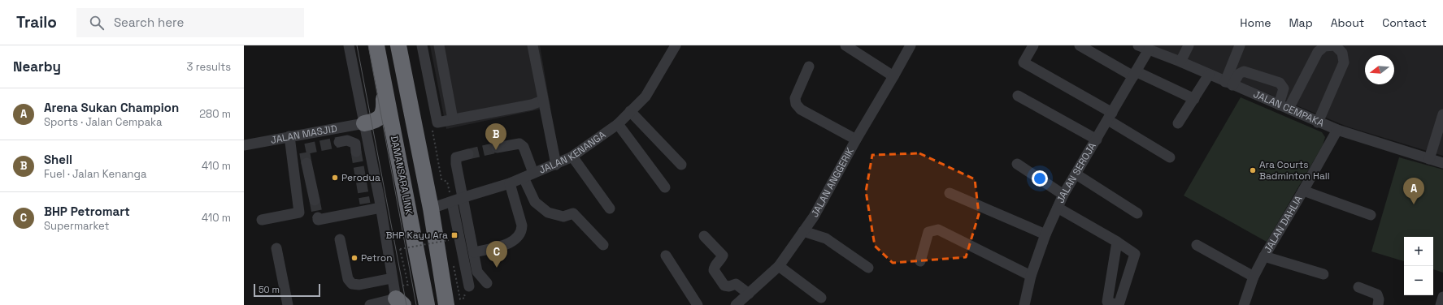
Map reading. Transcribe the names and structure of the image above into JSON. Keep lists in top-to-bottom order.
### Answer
{
  "streets": {
    "highway": ["DAMANSARA LINK"],
    "street": [
      "JALAN CEMPAKA",
      "JALAN MASJID",
      "JALAN KENANGA",
      "JALAN SEROJA",
      "JALAN ANGGERIK",
      "JALAN DAHLIA"
    ]
  },
  "crossings": [
    ["JALAN CEMPAKA", "JALAN SEROJA"],
    ["JALAN CEMPAKA", "JALAN DAHLIA"]
  ],
  "places": {
    "other": ["Ara Courts Badminton Hall", "Perodua", "Petron"],
    "transit": ["BHP Kayu Ara"]
  },
  "scale_bar": "50 m",
  "north": "left",
  "page": {
    "header": "Trailo",
    "search": "Search here",
    "nav": [
      "Home",
      "Map",
      "About",
      "Contact"
    ],
    "heading": ["Nearby", "3 results"],
    "list": [
      {
        "mark": "A",
        "name": "Arena Sukan Champion",
        "note": "Sports · Jalan Cempaka",
        "value": "280 m"
      },
      {
        "mark": "B",
        "name": "Shell",
        "note": "Fuel · Jalan Kenanga",
        "value": "410 m"
      },
      {
        "mark": "C",
        "name": "BHP Petromart",
        "note": "Supermarket",
        "value": "410 m"
      }
    ],
    "pins": ["B", "A", "C"],
    "map_buttons": ["+", "−"],
    "scale": "50 m"
  }
}
